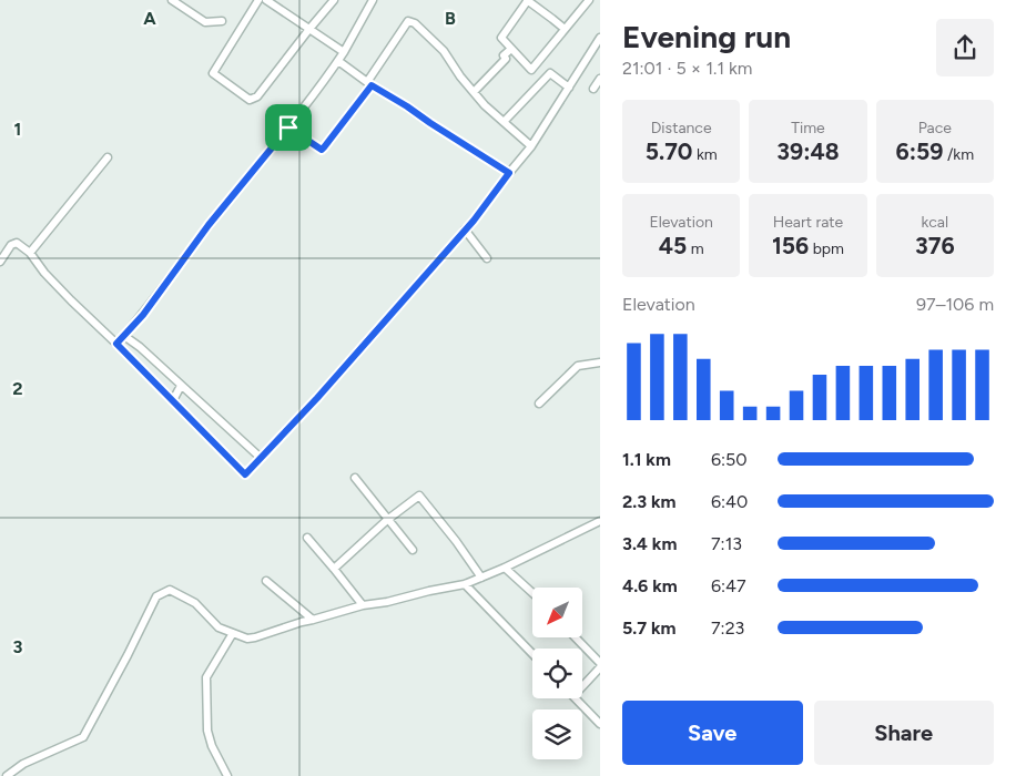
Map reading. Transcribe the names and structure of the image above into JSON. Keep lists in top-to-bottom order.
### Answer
{
  "north": "bottom left",
  "page": {
    "heading": ["Evening run", "21:01 · 5 × 1.1 km"],
    "stats": [
      ["Distance", "5.70 km"],
      ["Time", "39:48"],
      ["Pace", "6:59 /km"],
      ["Elevation", "45 m"],
      ["Heart rate", "156 bpm"],
      ["kcal", "376"]
    ],
    "chart": ["Elevation", "97–106 m"],
    "list": [
      {
        "name": "1.1 km",
        "note": "6:50"
      },
      {
        "name": "2.3 km",
        "note": "6:40"
      },
      {
        "name": "3.4 km",
        "note": "7:13"
      },
      {
        "name": "4.6 km",
        "note": "6:47"
      },
      {
        "name": "5.7 km",
        "note": "7:23"
      }
    ],
    "buttons": ["Save", "Share"]
  },
  "grid": {
    "columns": ["A", "B"],
    "rows": ["1", "2", "3"]
  }
}
